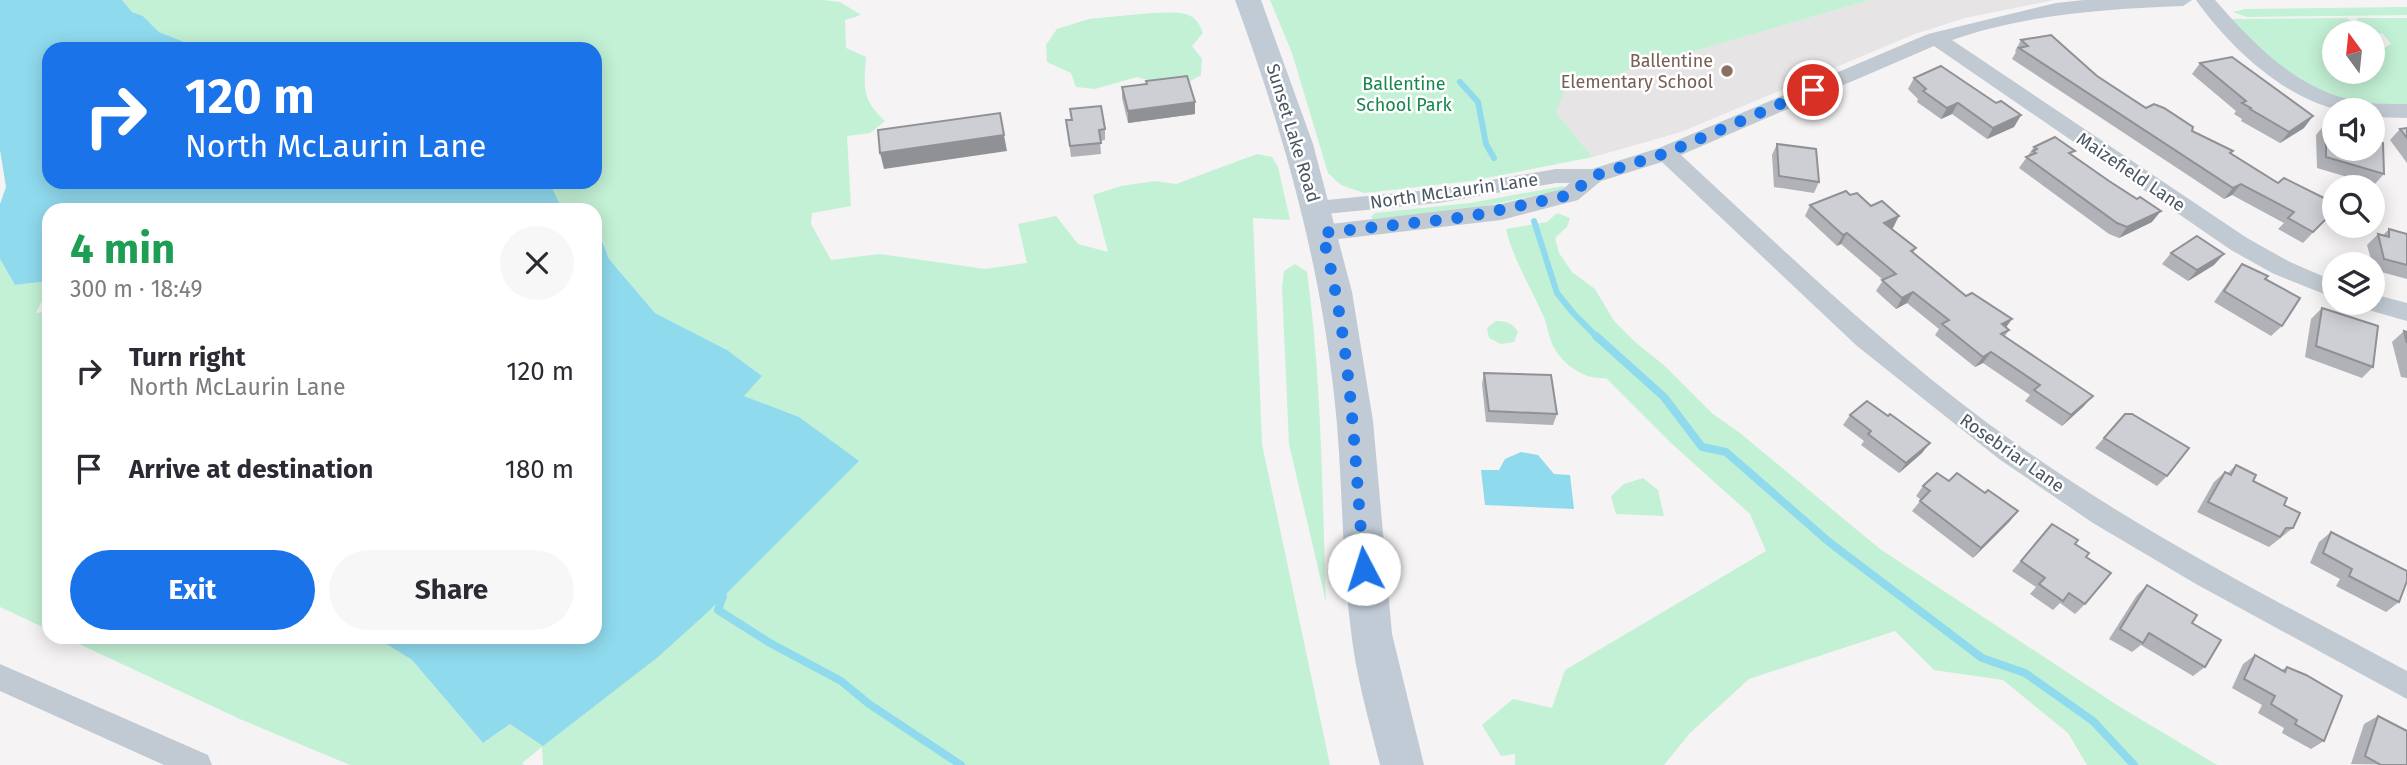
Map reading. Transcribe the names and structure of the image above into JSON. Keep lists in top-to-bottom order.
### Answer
{
  "streets": {
    "main road": ["Sunset Lake Road"],
    "street": ["Maizefield Lane", "North McLaurin Lane", "Rosebriar Lane"]
  },
  "crossings": [
    ["Sunset Lake Road", "North McLaurin Lane"],
    ["Maizefield Lane", "North McLaurin Lane"],
    ["North McLaurin Lane", "Rosebriar Lane"]
  ],
  "parks": ["Ballentine School Park"],
  "places": ["Ballentine Elementary School"],
  "north": "top",
  "page": {
    "turn": ["120 m", "North McLaurin Lane"],
    "heading": ["4 min", "300 m · 18:49"],
    "list": [
      {
        "name": "Turn right",
        "note": "North McLaurin Lane",
        "value": "120 m"
      },
      {
        "name": "Arrive at destination",
        "value": "180 m"
      }
    ],
    "buttons": ["Exit", "Share"]
  }
}
